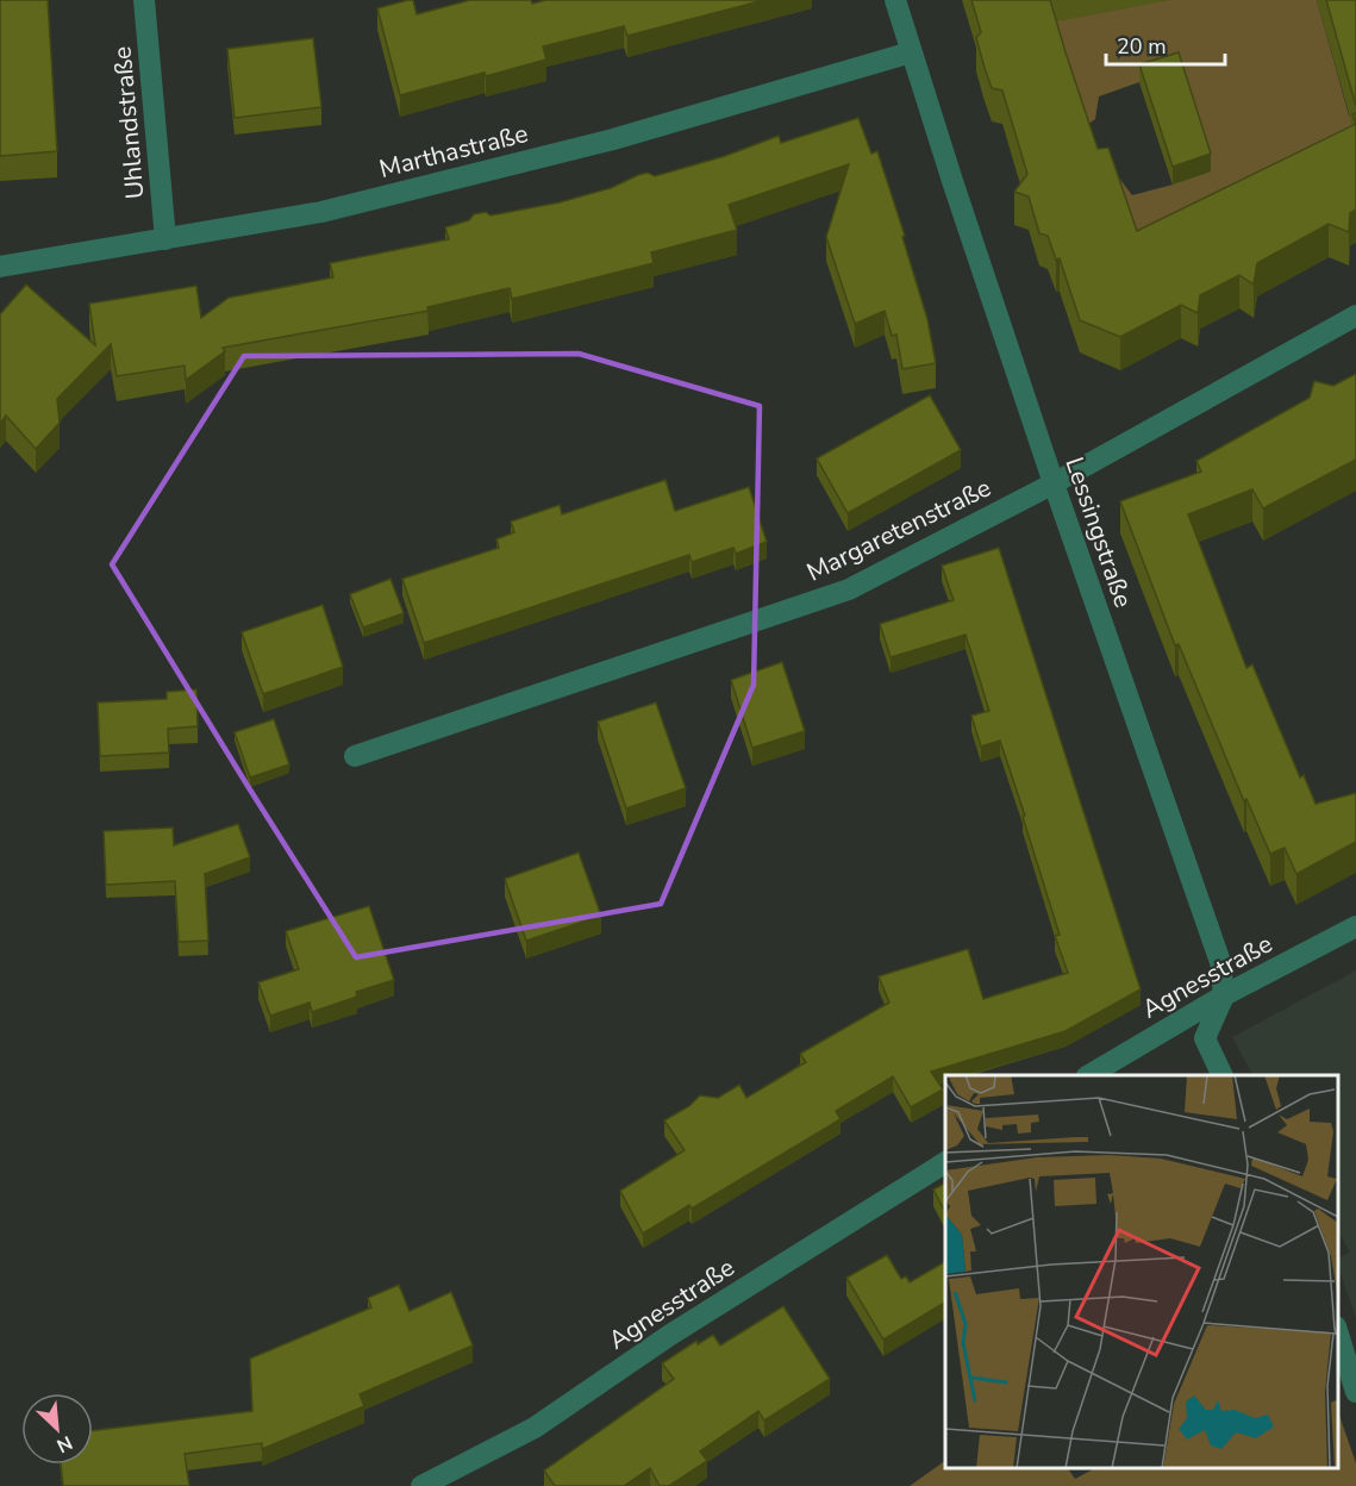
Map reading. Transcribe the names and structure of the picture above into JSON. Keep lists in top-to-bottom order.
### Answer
{
  "streets": {
    "street": [
      "Uhlandstraße",
      "Marthastraße",
      "Margaretenstraße",
      "Lessingstraße",
      "Agnesstraße"
    ]
  },
  "crossings": [
    ["Uhlandstraße", "Marthastraße"],
    ["Marthastraße", "Lessingstraße"],
    ["Margaretenstraße", "Lessingstraße"],
    ["Lessingstraße", "Agnesstraße"]
  ],
  "scale_bar": "20 m",
  "north": "bottom right"
}
